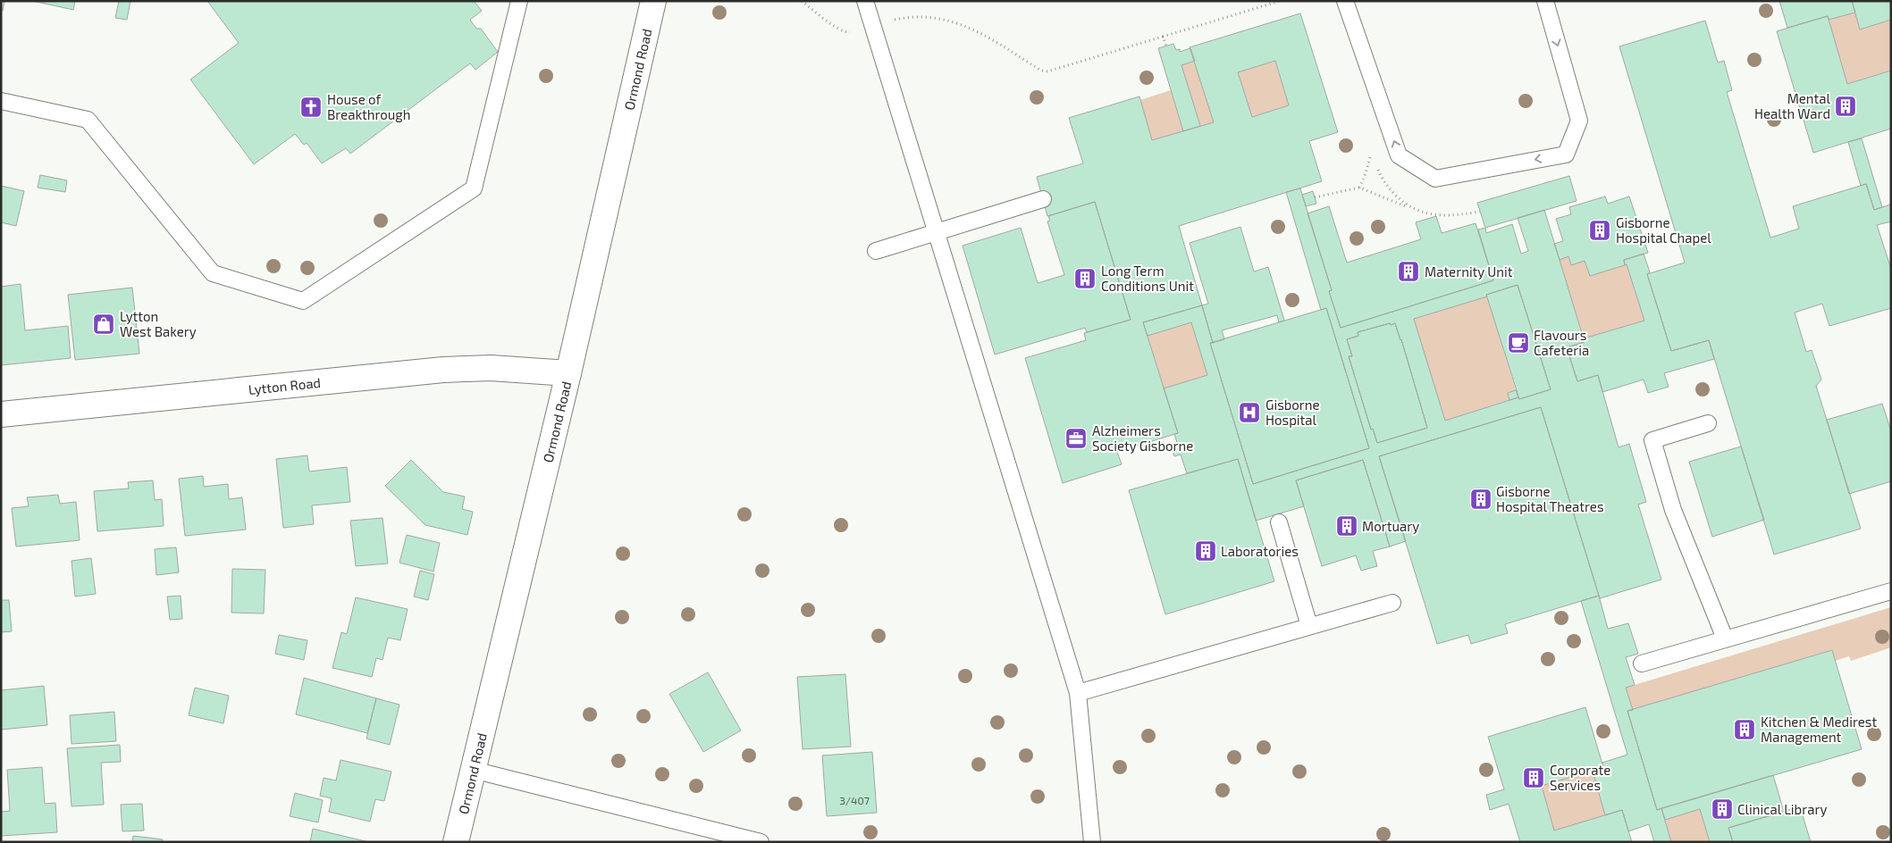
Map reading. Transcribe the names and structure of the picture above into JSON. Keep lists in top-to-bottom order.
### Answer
{
  "streets": {
    "main road": ["Ormond Road", "Lytton Road"]
  },
  "crossings": [
    ["Ormond Road", "Lytton Road"]
  ],
  "places": {
    "building": [
      "Mental Health Ward",
      "Gisborne Hospital Chapel",
      "Maternity Unit",
      "Long Term Conditions Unit",
      "Gisborne Hospital Theatres",
      "Mortuary",
      "Laboratories",
      "Kitchen & Medirest Management",
      "Corporate Services",
      "Clinical Library"
    ],
    "church": ["House of Breakthrough"],
    "shop": ["Lytton West Bakery"],
    "cafe": ["Flavours Cafeteria"],
    "hospital": ["Gisborne Hospital"],
    "office": ["Alzheimers Society Gisborne"]
  },
  "house_numbers": ["3/407"]
}
